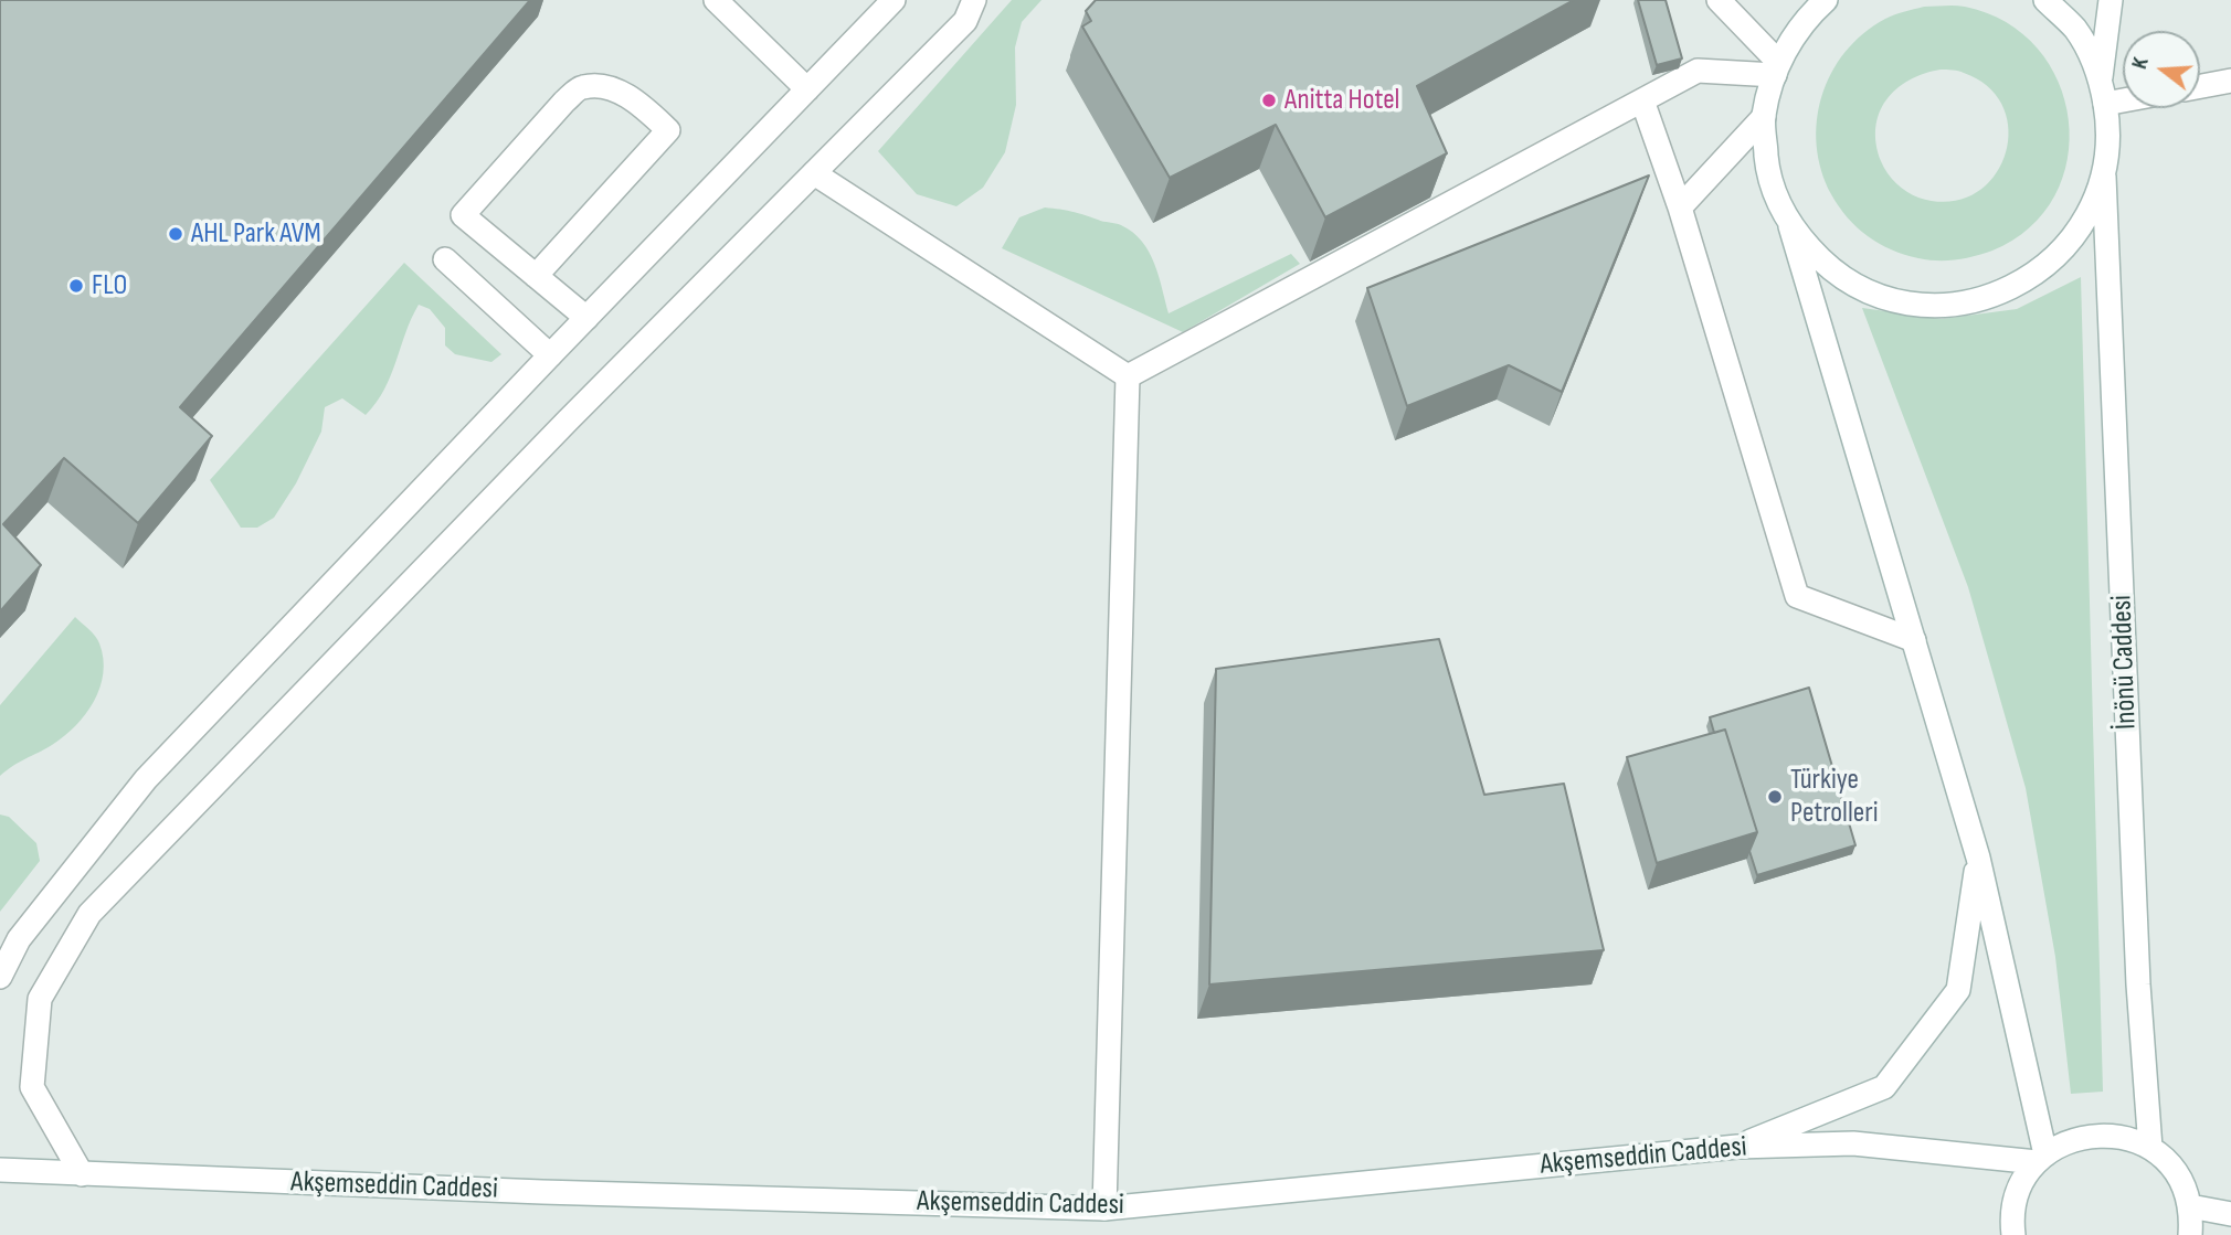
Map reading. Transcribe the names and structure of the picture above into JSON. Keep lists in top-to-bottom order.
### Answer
{
  "streets": {
    "main road": ["İnönü Caddesi", "Akşemseddin Caddesi"]
  },
  "places": [
    "Anitta Hotel",
    "AHL Park AVM",
    "FLO",
    "Türkiye Petrolleri"
  ],
  "north": "left"
}
